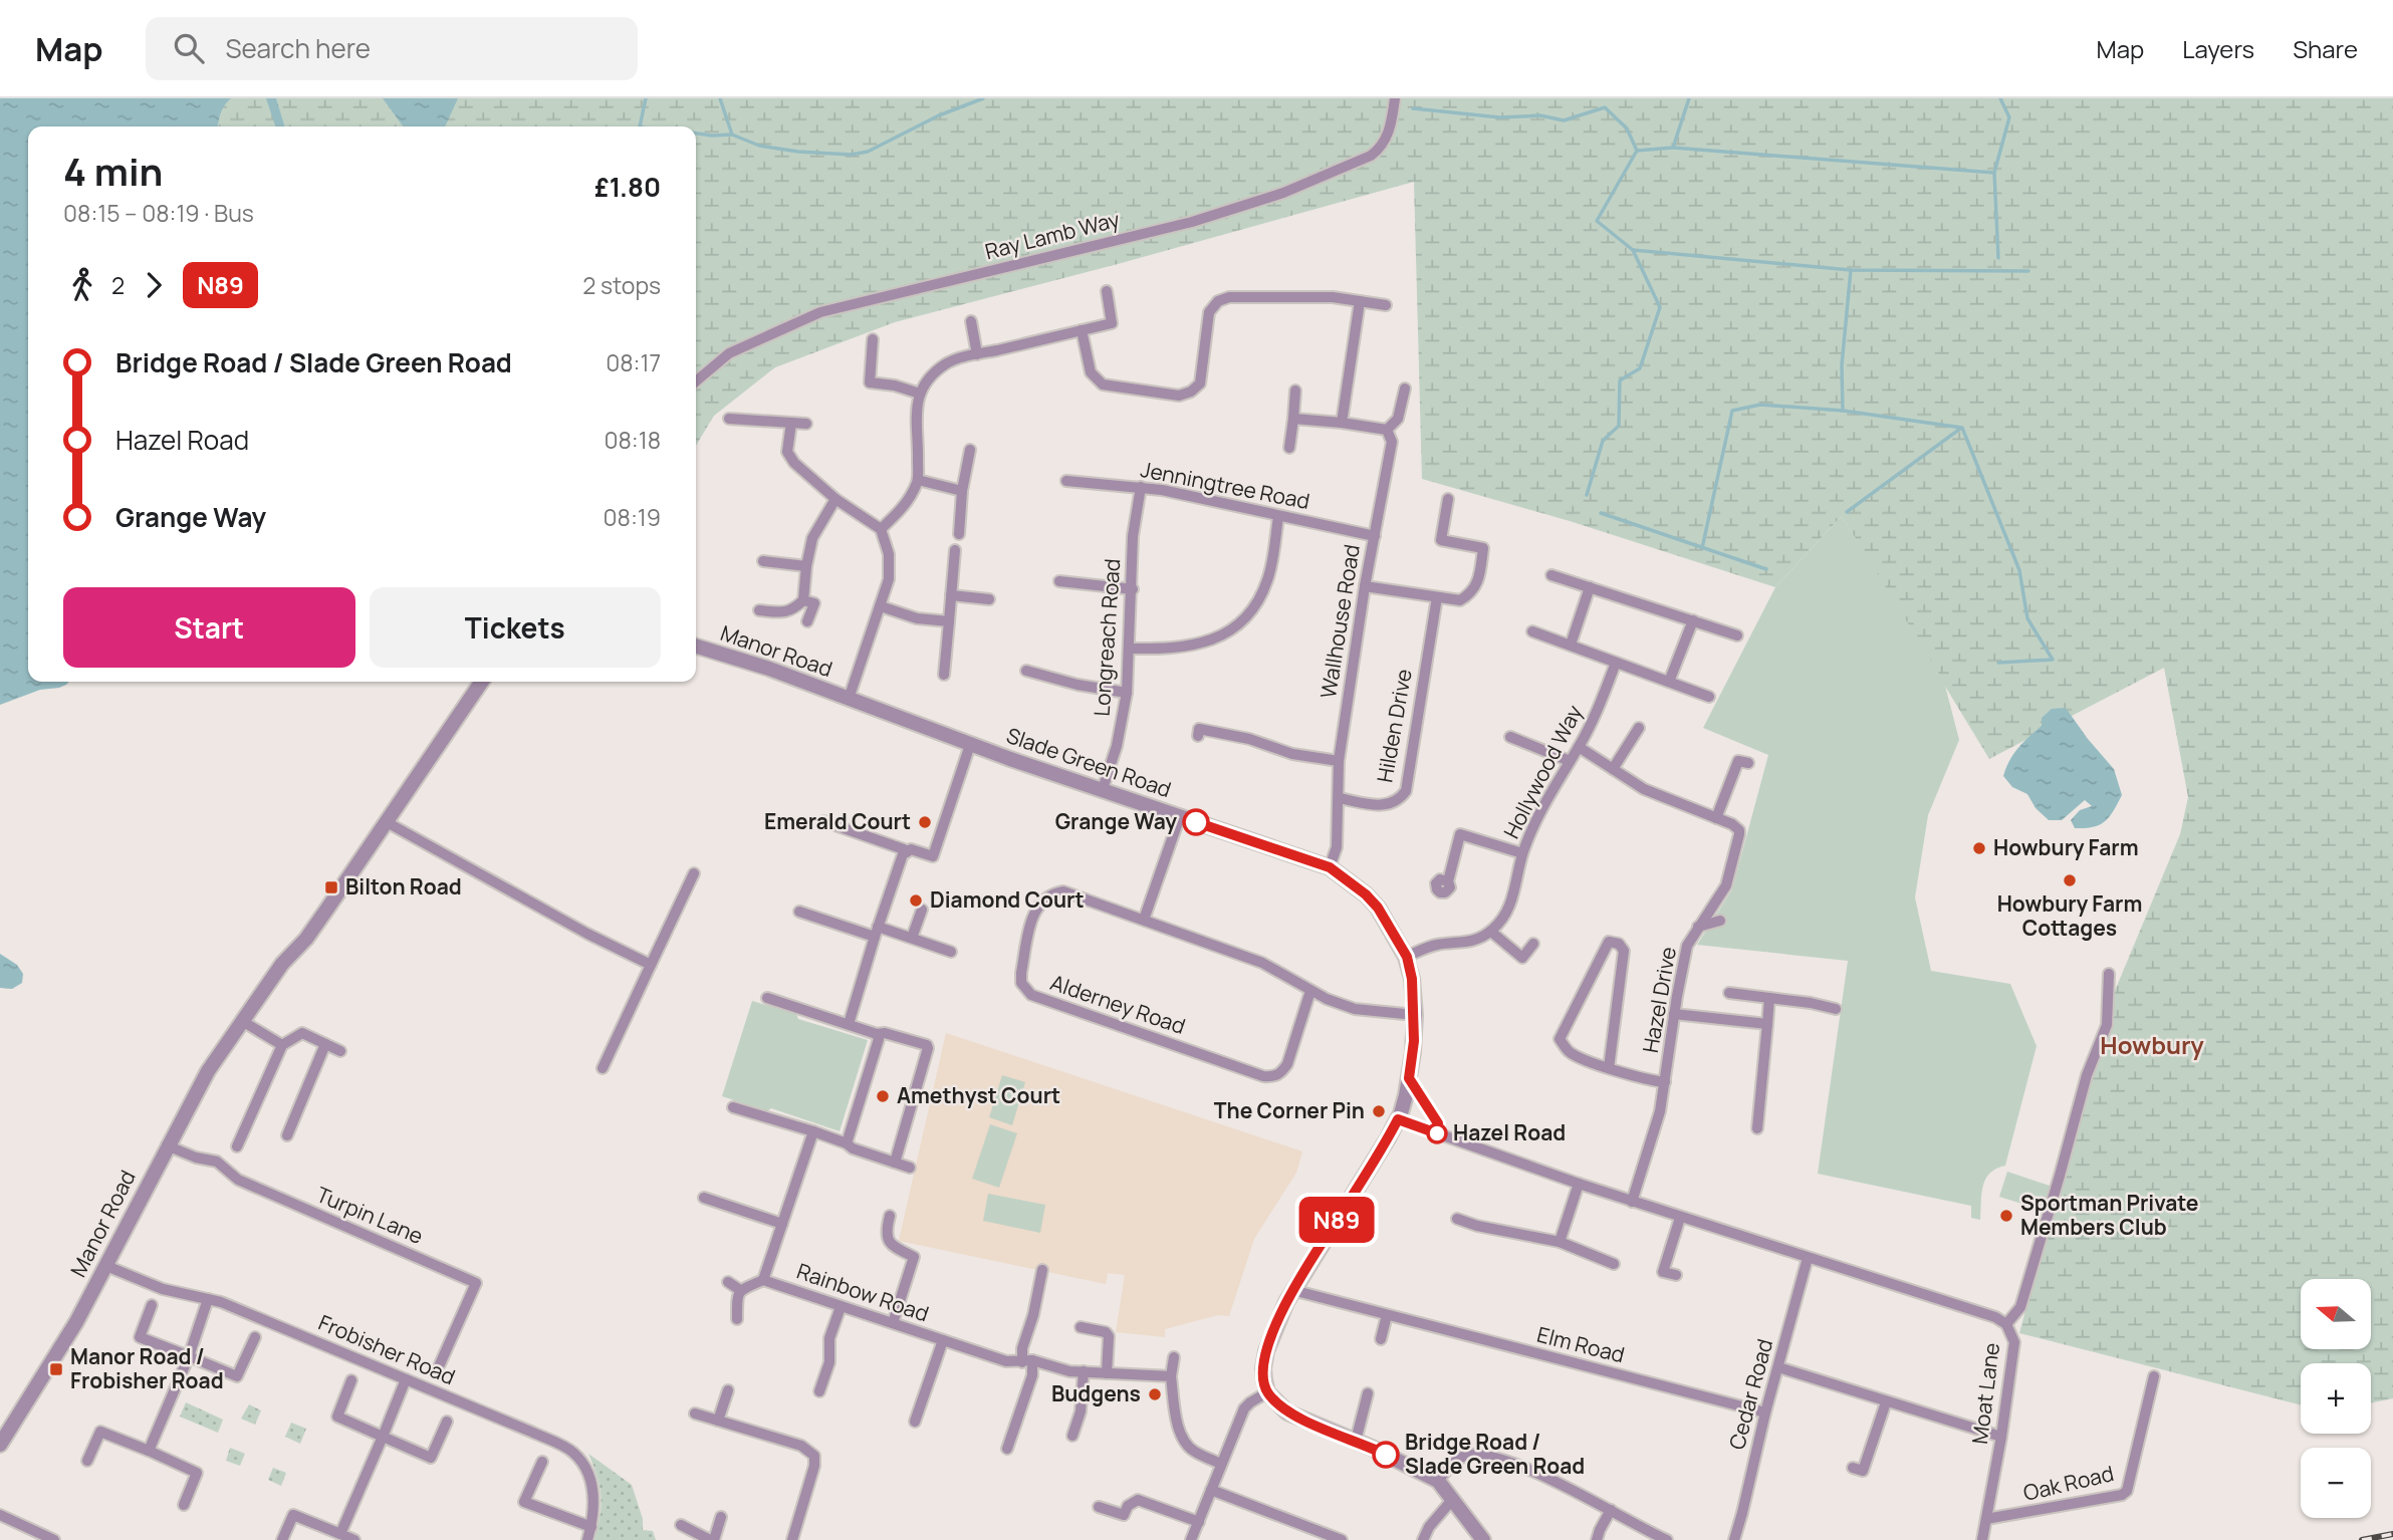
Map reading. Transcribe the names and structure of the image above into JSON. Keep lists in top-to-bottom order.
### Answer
{
  "streets": {
    "street": [
      "Ray Lamb Way",
      "Jenningtree Road",
      "Wallhouse Road",
      "Longreach Road",
      "Manor Road",
      "Hilden Drive",
      "Slade Green Road",
      "Hollywood Way",
      "Hazel Drive",
      "Alderney Road",
      "Turpin Lane",
      "Rainbow Road",
      "Elm Road",
      "Frobisher Road",
      "Moat Lane",
      "Cedar Road",
      "Oak Road"
    ]
  },
  "crossings": [
    ["Jenningtree Road", "Wallhouse Road"],
    ["Jenningtree Road", "Longreach Road"],
    ["Wallhouse Road", "Hilden Drive"],
    ["Wallhouse Road", "Slade Green Road"],
    ["Longreach Road", "Slade Green Road"],
    ["Manor Road", "Slade Green Road"],
    ["Manor Road", "Turpin Lane"],
    ["Manor Road", "Frobisher Road"],
    ["Slade Green Road", "Alderney Road"],
    ["Slade Green Road", "Elm Road"],
    ["Hollywood Way", "Hazel Drive"],
    ["Elm Road", "Cedar Road"],
    ["Moat Lane", "Oak Road"]
  ],
  "districts": ["Howbury"],
  "places": {
    "other": [
      "Emerald Court",
      "Grange Way",
      "Howbury Farm",
      "Howbury Farm Cottages",
      "Diamond Court",
      "Amethyst Court",
      "The Corner Pin",
      "Hazel Road",
      "Sportman Private Members Club",
      "Budgens",
      "Bridge Road / Slade Green Road"
    ],
    "transit": ["Bilton Road", "Manor Road / Frobisher Road"]
  },
  "lines": ["bus line N89"],
  "north": "left",
  "page": {
    "header": "Map",
    "search": "Search here",
    "nav": ["Map", "Layers", "Share"],
    "on_map": "N89",
    "heading": ["4 min", "08:15 – 08:19 · Bus", "£1.80"],
    "legs": ["2", "N89", "2 stops"],
    "list": [
      {
        "name": "Bridge Road / Slade Green Road",
        "value": "08:17"
      },
      {
        "name": "Hazel Road",
        "value": "08:18"
      },
      {
        "name": "Grange Way",
        "value": "08:19"
      }
    ],
    "buttons": ["Start", "Tickets"],
    "map_buttons": ["+", "−"]
  }
}
